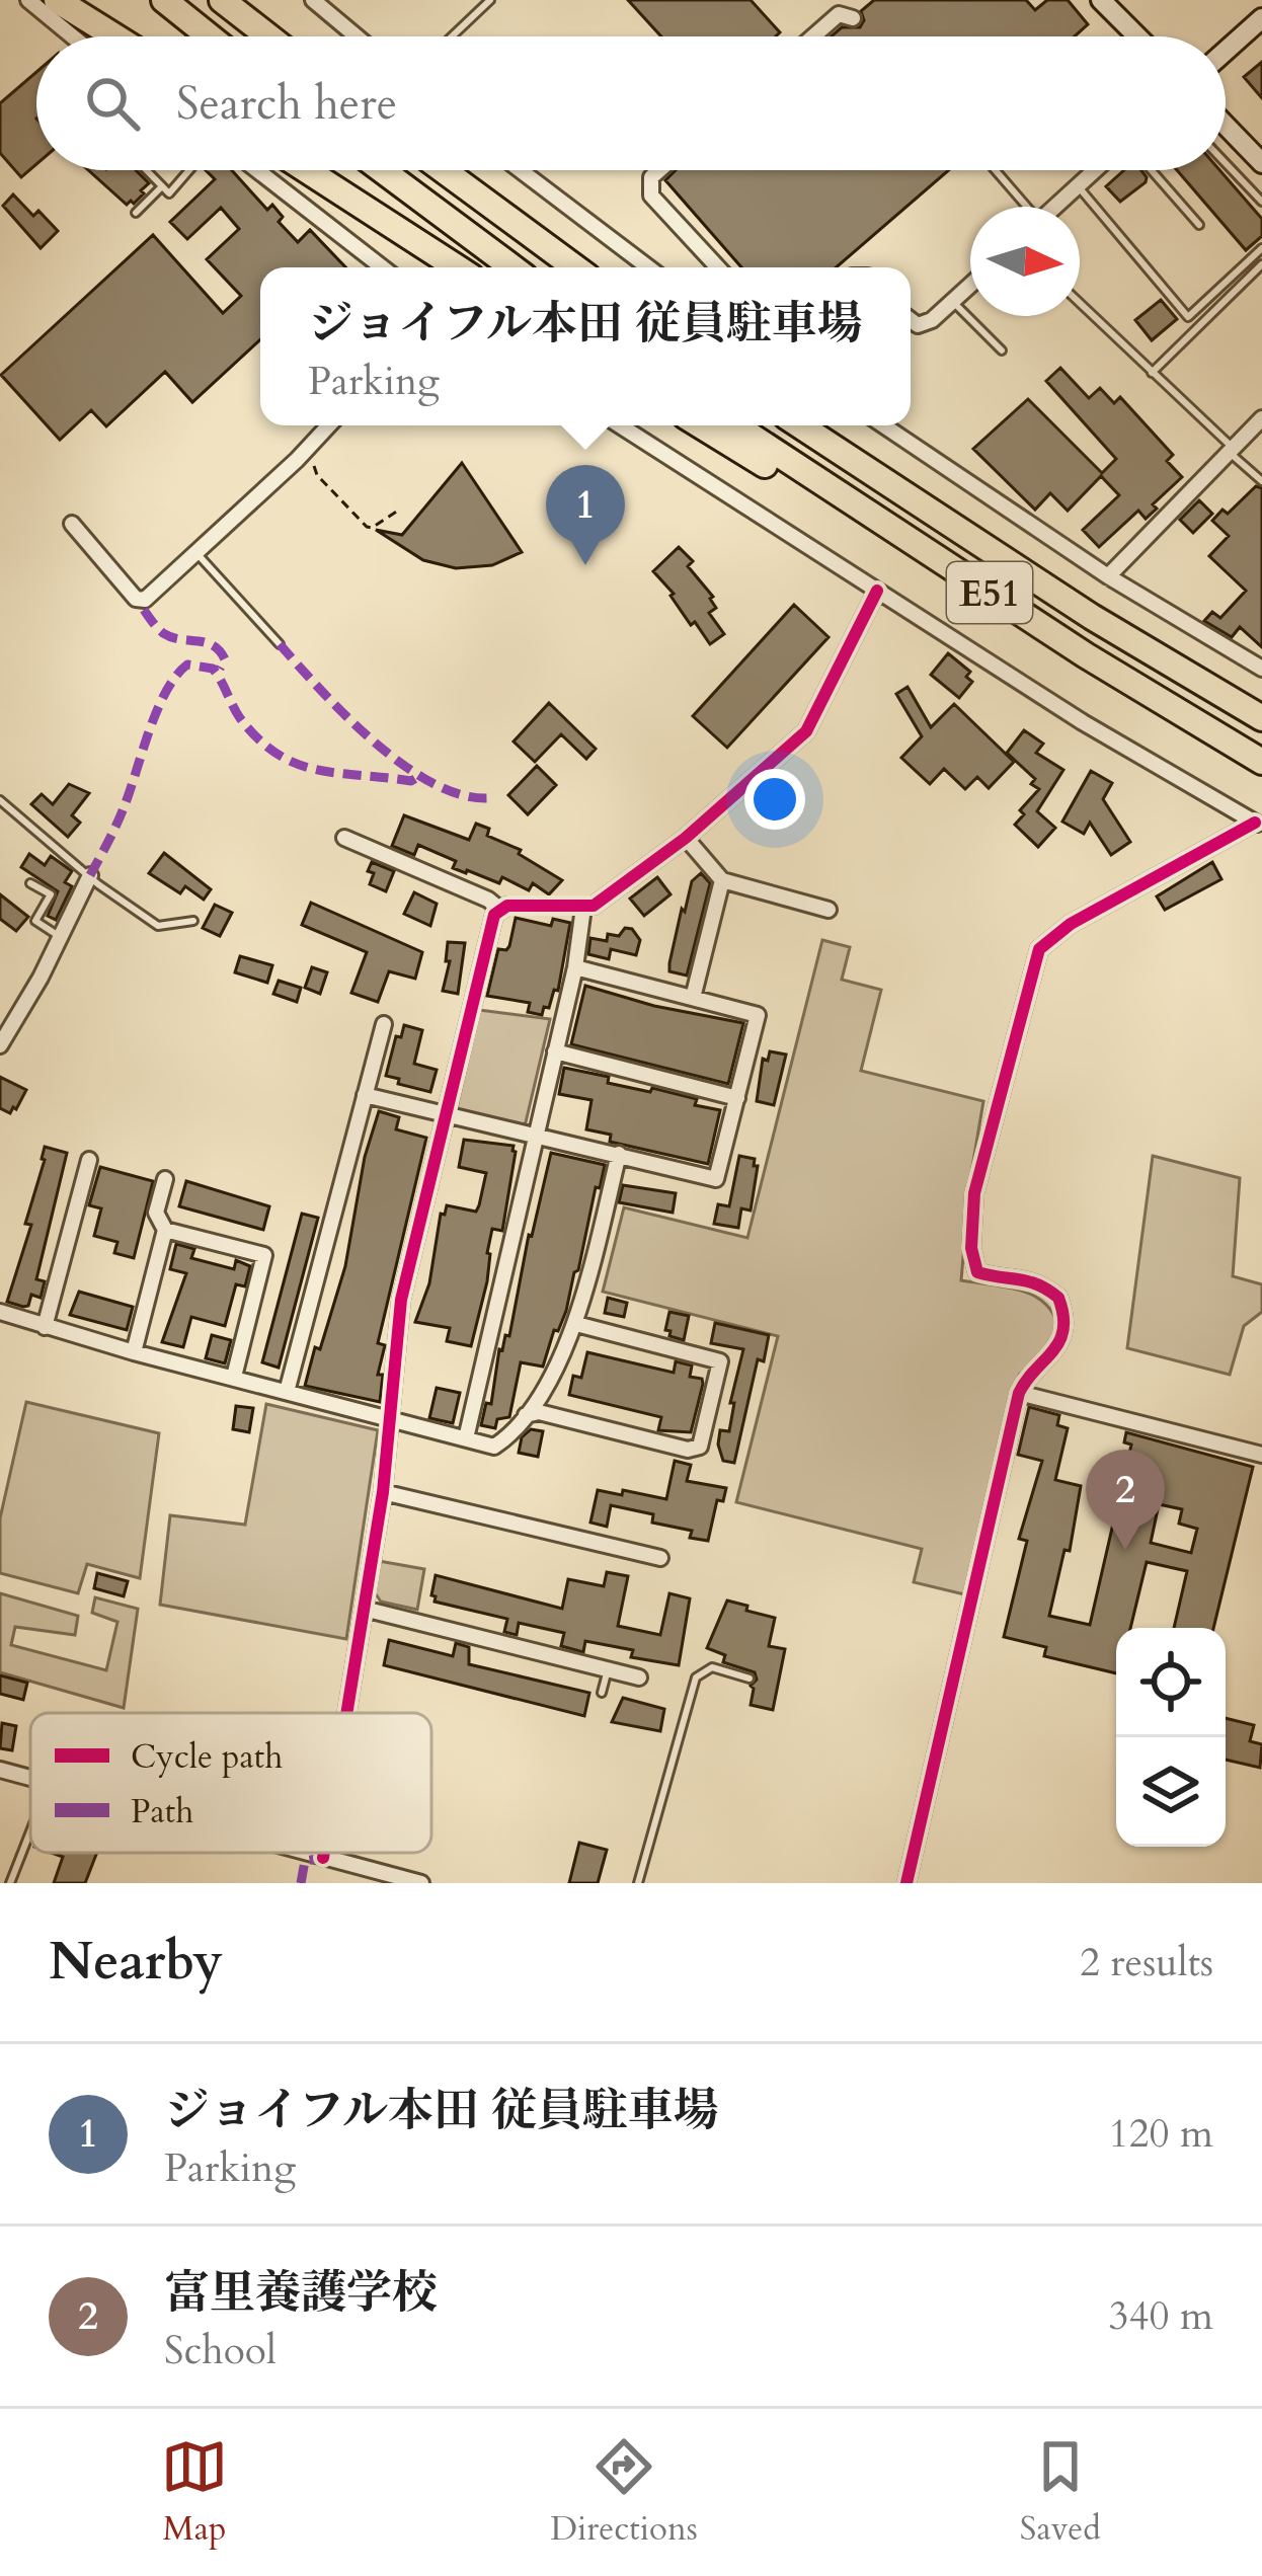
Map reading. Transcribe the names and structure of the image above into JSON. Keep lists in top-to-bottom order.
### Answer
{
  "streets": {
    "highway": ["E51"]
  },
  "legend": ["Cycle path", "Path"],
  "north": "right",
  "page": {
    "search": "Search here",
    "popup": ["ジョイフル本田 従員駐車場", "Parking"],
    "pins": ["1", "2"],
    "heading": ["Nearby", "2 results"],
    "list": [
      {
        "mark": "1",
        "name": "ジョイフル本田 従員駐車場",
        "note": "Parking",
        "value": "120 m"
      },
      {
        "mark": "2",
        "name": "富里養護学校",
        "note": "School",
        "value": "340 m"
      }
    ],
    "nav": ["Map", "Directions", "Saved"]
  }
}
